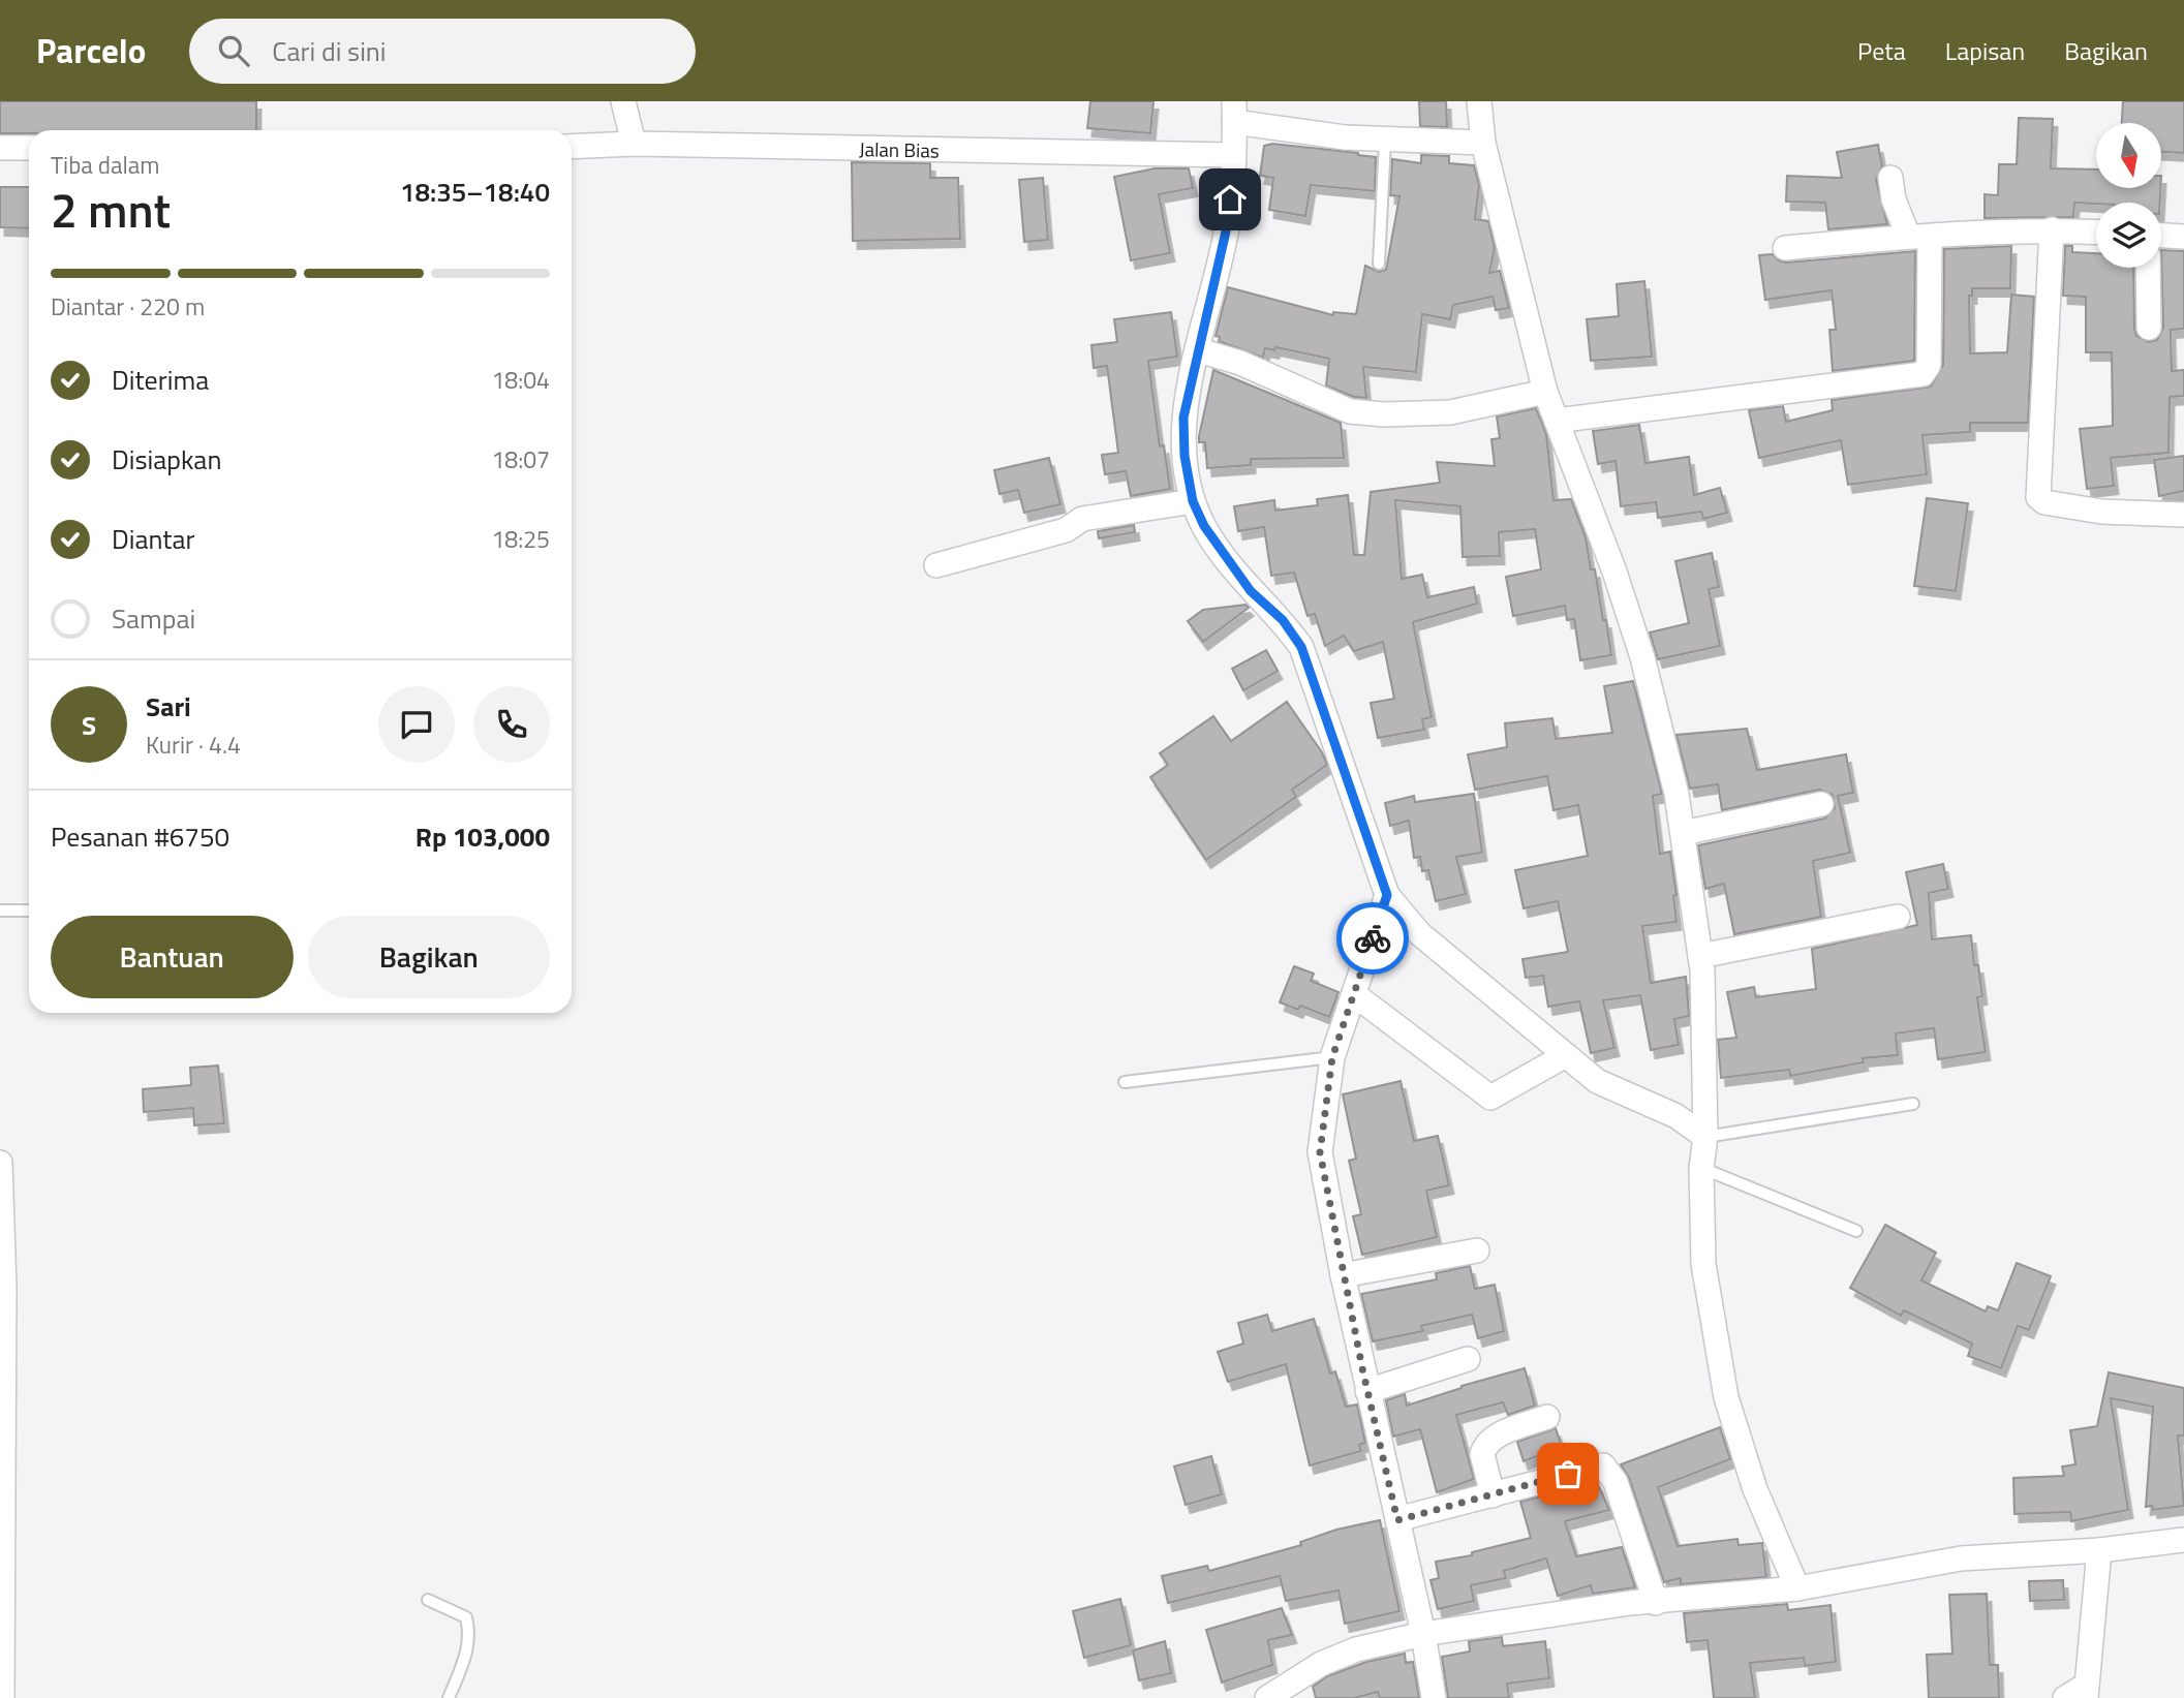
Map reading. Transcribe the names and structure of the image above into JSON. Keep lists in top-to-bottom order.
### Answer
{
  "streets": {
    "street": ["Jalan Bias"]
  },
  "north": "bottom",
  "page": {
    "header": "Parcelo",
    "search": "Cari di sini",
    "nav": ["Peta", "Lapisan", "Bagikan"],
    "heading": ["2 mnt", "Tiba dalam", "18:35–18:40"],
    "panel": [
      "Sari",
      "Kurir · 4.4",
      "Pesanan #6750",
      "Rp 103,000"
    ],
    "bar": "Diantar · 220 m",
    "list": [
      ["Diterima", "18:04"],
      ["Disiapkan", "18:07"],
      ["Diantar", "18:25"],
      "Sampai"
    ],
    "round": "S",
    "buttons": ["Bantuan", "Bagikan"]
  }
}
